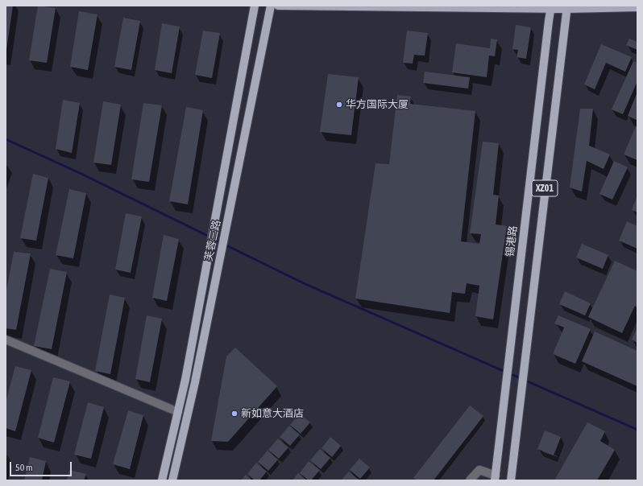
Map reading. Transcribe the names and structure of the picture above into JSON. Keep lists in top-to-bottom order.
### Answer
{
  "streets": {
    "main road": ["XZ01", "芙蓉三路", "锡港路"]
  },
  "places": ["华方国际大厦", "新如意大酒店"],
  "scale_bar": "50 m"
}
